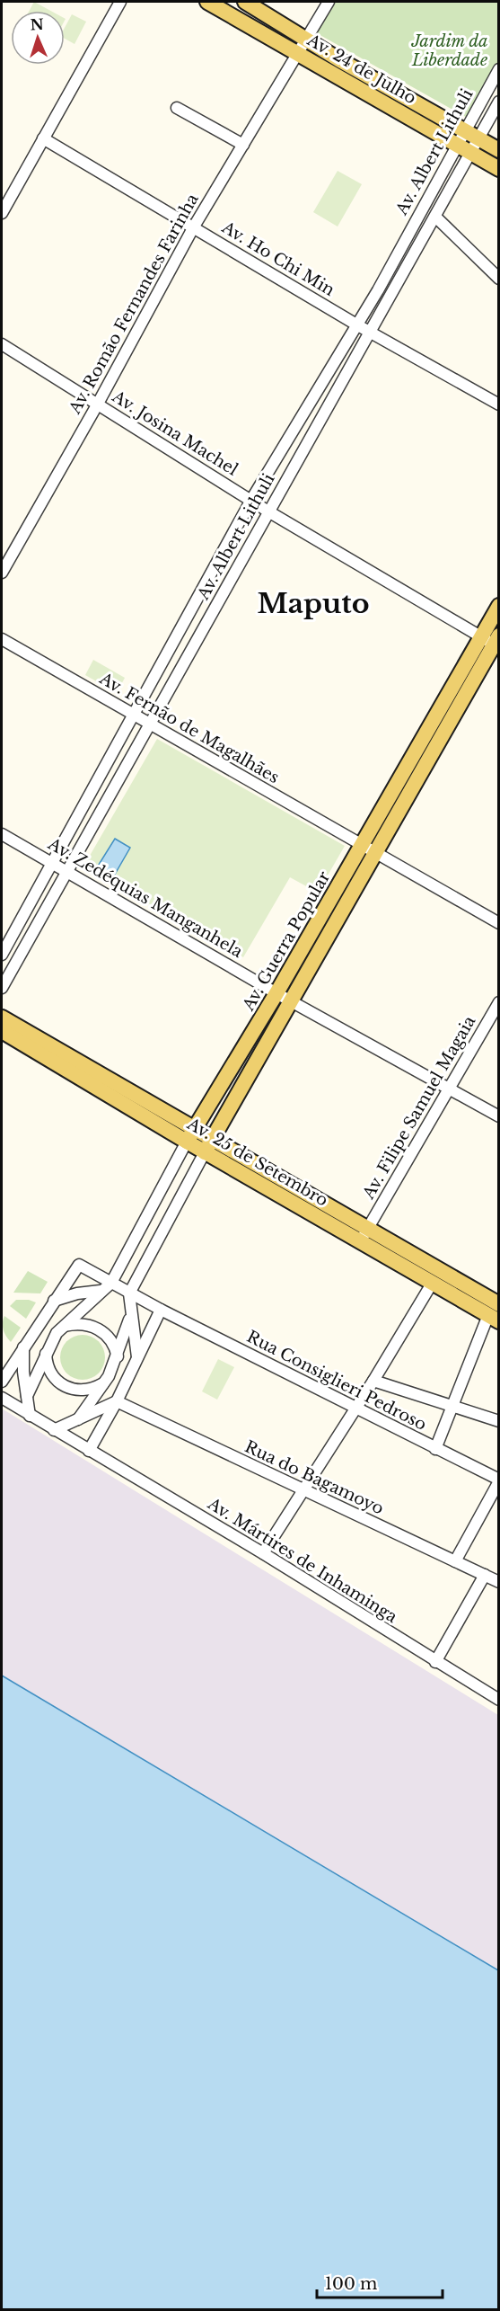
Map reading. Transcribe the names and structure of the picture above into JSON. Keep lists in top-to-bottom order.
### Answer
{
  "streets": {
    "main road": ["Av. 24 de Julho", "Av. Guerra Popular", "Av. 25 de Setembro"],
    "street": [
      "Av. Albert Lithuli",
      "Av. Ho Chi Min",
      "Av. Romão Fernandes Farinha",
      "Av. Josina Machel",
      "Av. Fernão de Magalhães",
      "Av. Zedéquias Manganhela",
      "Av. Filipe Samuel Magaia",
      "Rua Consiglieri Pedroso",
      "Rua do Bagamoyo",
      "Av. Mártires de Inhaminga"
    ]
  },
  "crossings": [
    ["Av. 24 de Julho", "Av. Albert Lithuli"],
    ["Av. 24 de Julho", "Av. Romão Fernandes Farinha"],
    ["Av. Albert Lithuli", "Av. Ho Chi Min"],
    ["Av. Albert Lithuli", "Av. Josina Machel"],
    ["Av. Albert Lithuli", "Av. Fernão de Magalhães"],
    ["Av. Albert Lithuli", "Av. Zedéquias Manganhela"],
    ["Av. Ho Chi Min", "Av. Romão Fernandes Farinha"],
    ["Av. Romão Fernandes Farinha", "Av. Josina Machel"],
    ["Av. Josina Machel", "Av. Guerra Popular"],
    ["Av. Fernão de Magalhães", "Av. Guerra Popular"],
    ["Av. Zedéquias Manganhela", "Av. Guerra Popular"],
    ["Av. Zedéquias Manganhela", "Av. Filipe Samuel Magaia"],
    ["Av. Guerra Popular", "Av. 25 de Setembro"],
    ["Av. Guerra Popular", "Rua Consiglieri Pedroso"],
    ["Av. Filipe Samuel Magaia", "Av. 25 de Setembro"]
  ],
  "districts": ["Maputo"],
  "parks": ["Jardim da Liberdade"],
  "scale_bar": "100 m",
  "north": "top"
}
